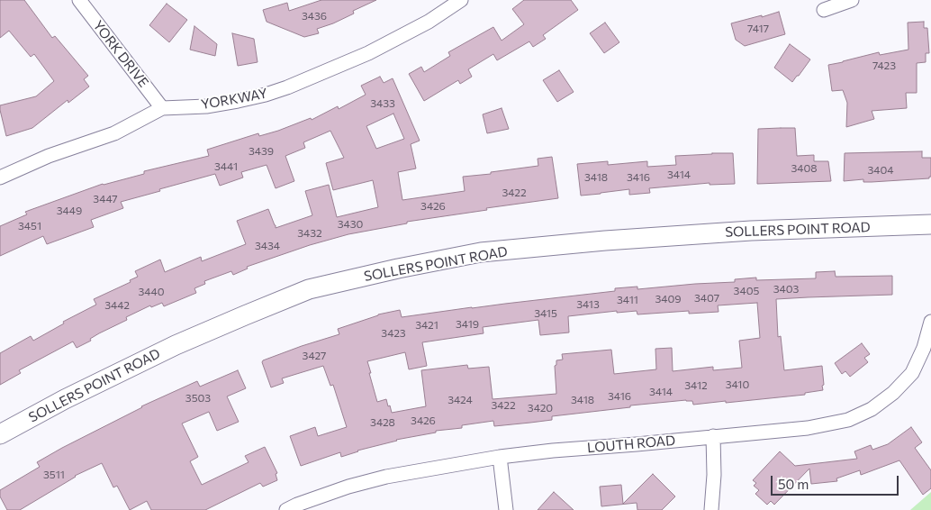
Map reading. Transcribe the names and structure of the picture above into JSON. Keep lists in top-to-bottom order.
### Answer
{
  "streets": {
    "main road": ["SOLLERS POINT ROAD"],
    "street": ["YORK DRIVE", "YORKWAY", "LOUTH ROAD"]
  },
  "crossings": [
    ["YORK DRIVE", "YORKWAY"]
  ],
  "house_numbers": [
    "3436",
    "7417",
    "7423",
    "3433",
    "3439",
    "3441",
    "3408",
    "3404",
    "3414",
    "3418",
    "3416",
    "3422",
    "3447",
    "3426",
    "3449",
    "3430",
    "3451",
    "3432",
    "3434",
    "3403",
    "3405",
    "3440",
    "3407",
    "3409",
    "3411",
    "3413",
    "3442",
    "3415",
    "3419",
    "3421",
    "3423",
    "3427",
    "3410",
    "3412",
    "3414",
    "3416",
    "3503",
    "3424",
    "3418",
    "3422",
    "3420",
    "3426",
    "3428",
    "3511"
  ],
  "scale_bar": "50 m"
}
